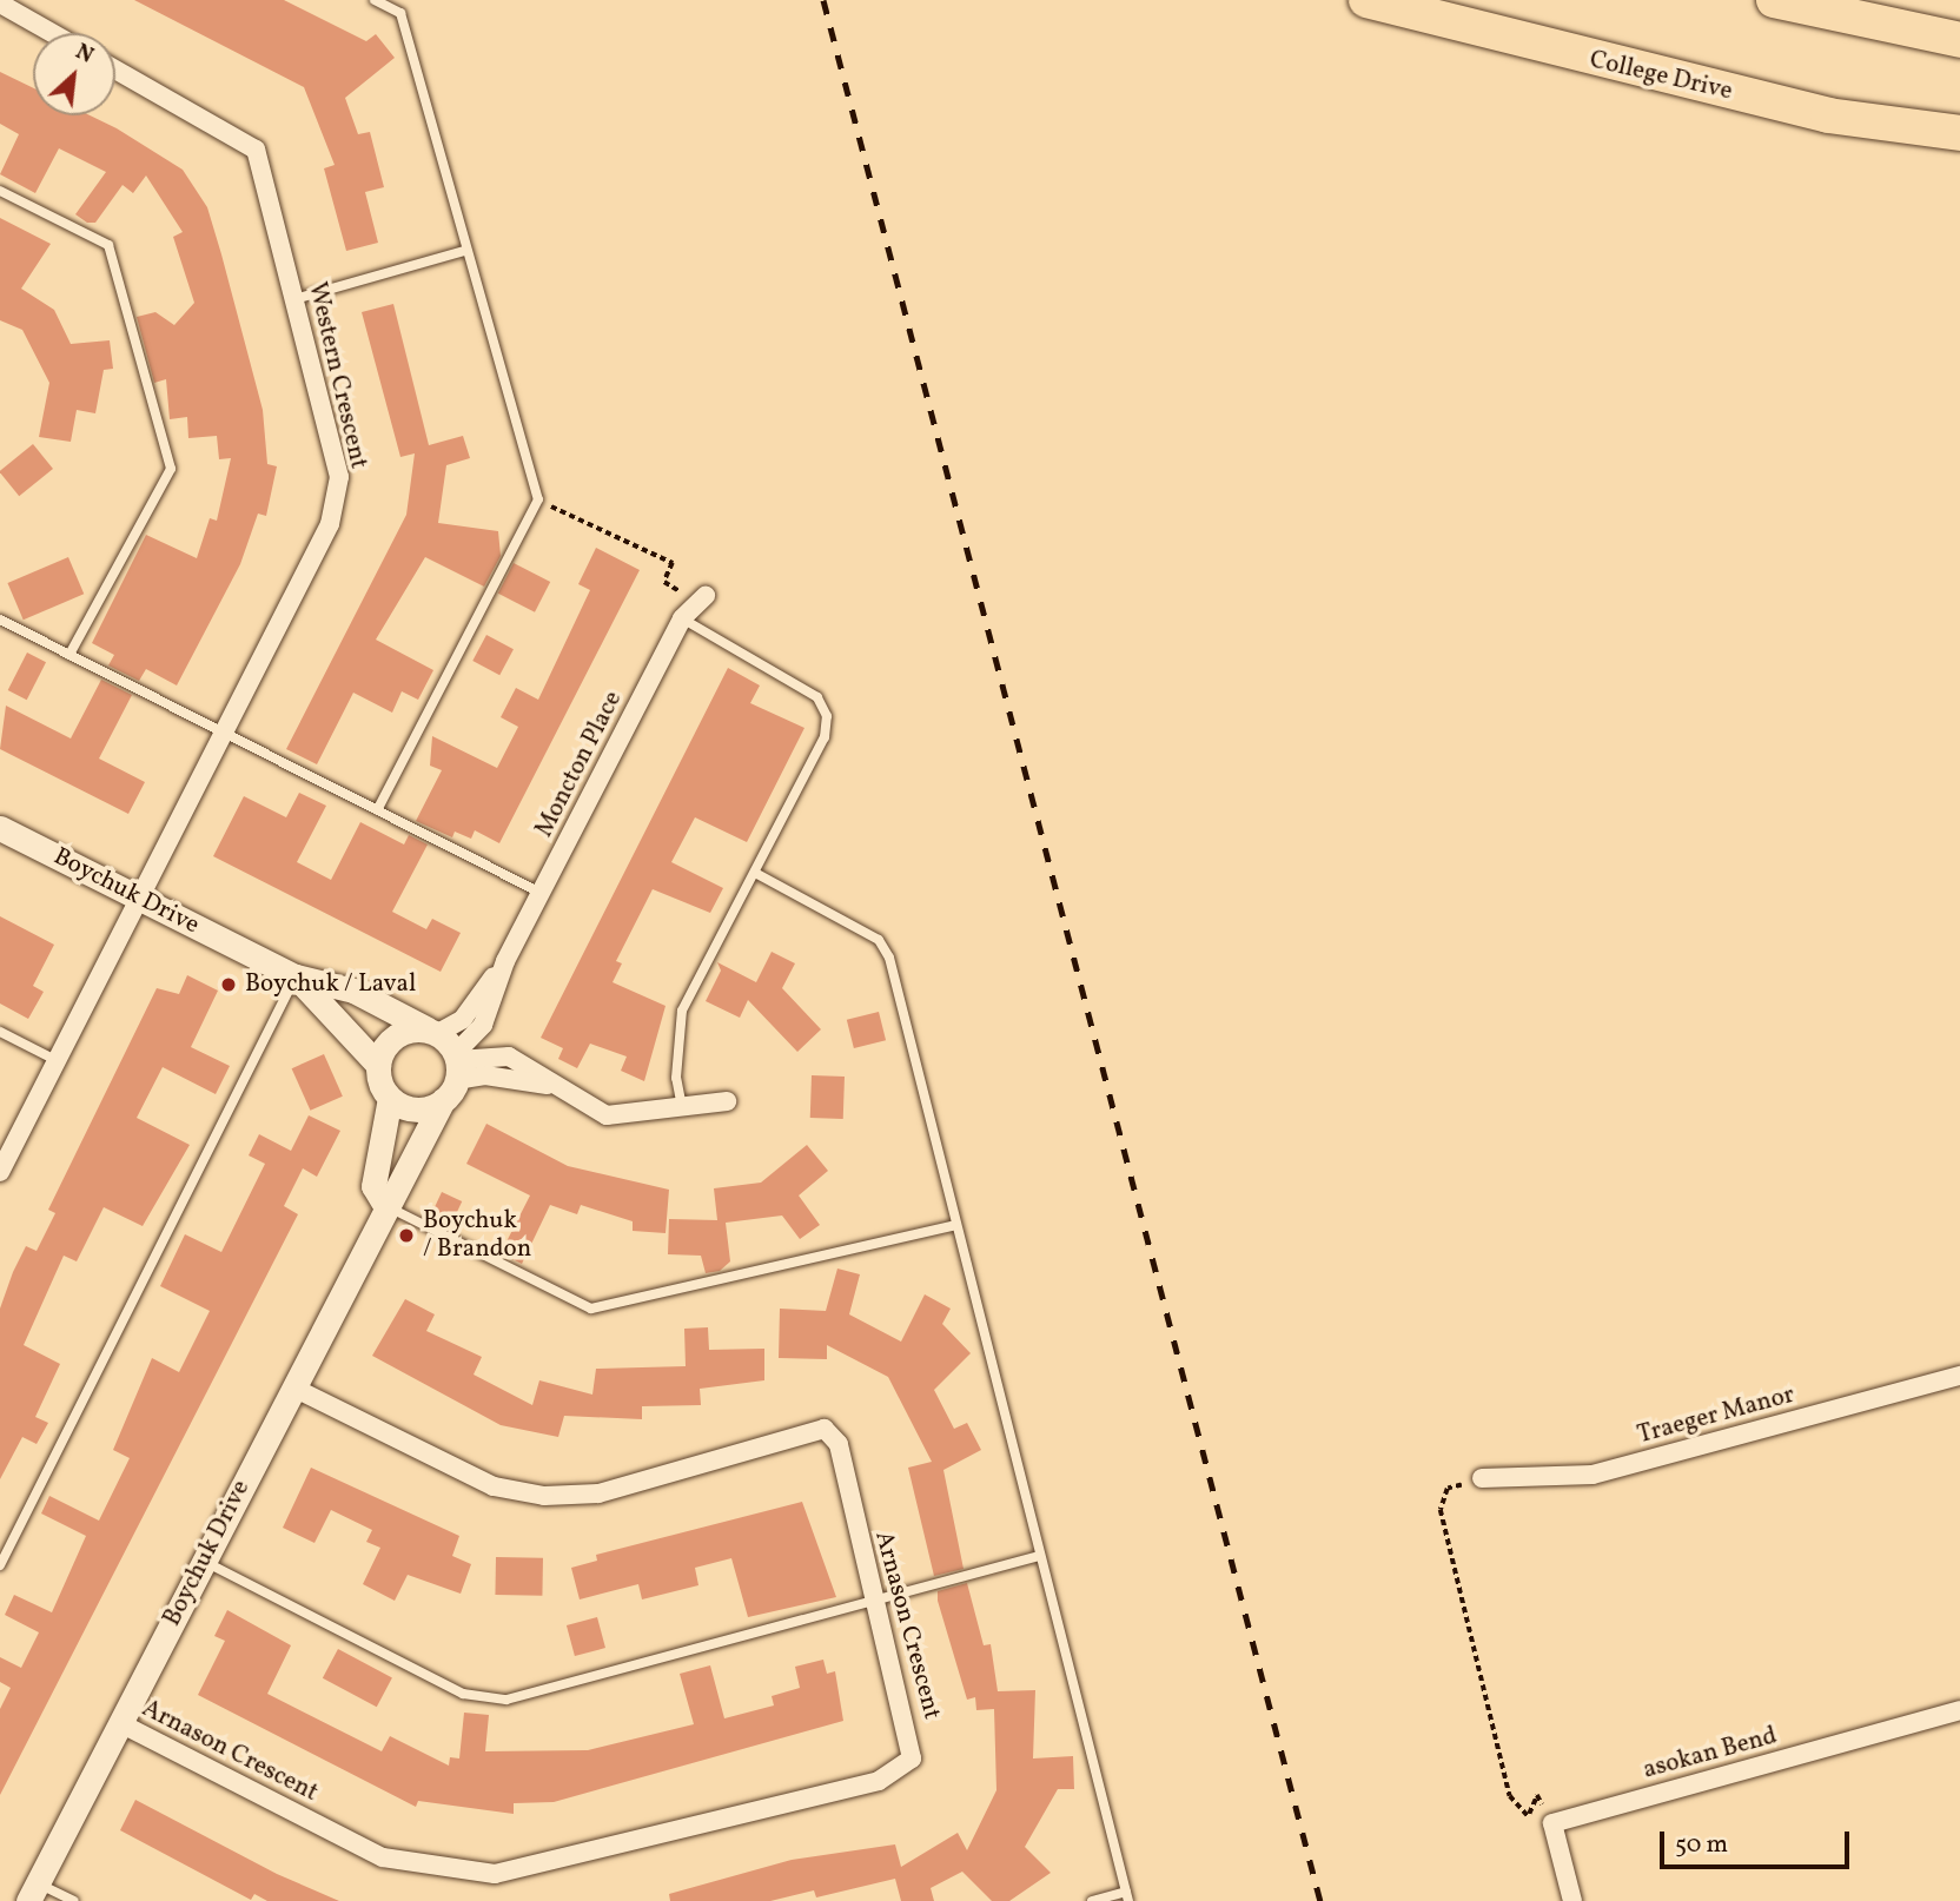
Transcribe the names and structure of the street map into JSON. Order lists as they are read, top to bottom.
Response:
{
  "streets": {
    "highway": ["College Drive"],
    "street": [
      "Western Crescent",
      "Moncton Place",
      "Boychuk Drive",
      "Traeger Manor",
      "Arnason Crescent",
      "asokan Bend"
    ]
  },
  "crossings": [
    ["Western Crescent", "Boychuk Drive"],
    ["Moncton Place", "Boychuk Drive"],
    ["Boychuk Drive", "Arnason Crescent"]
  ],
  "places": ["Boychuk / Laval", "Boychuk / Brandon"],
  "scale_bar": "50 m",
  "north": "top right"
}
